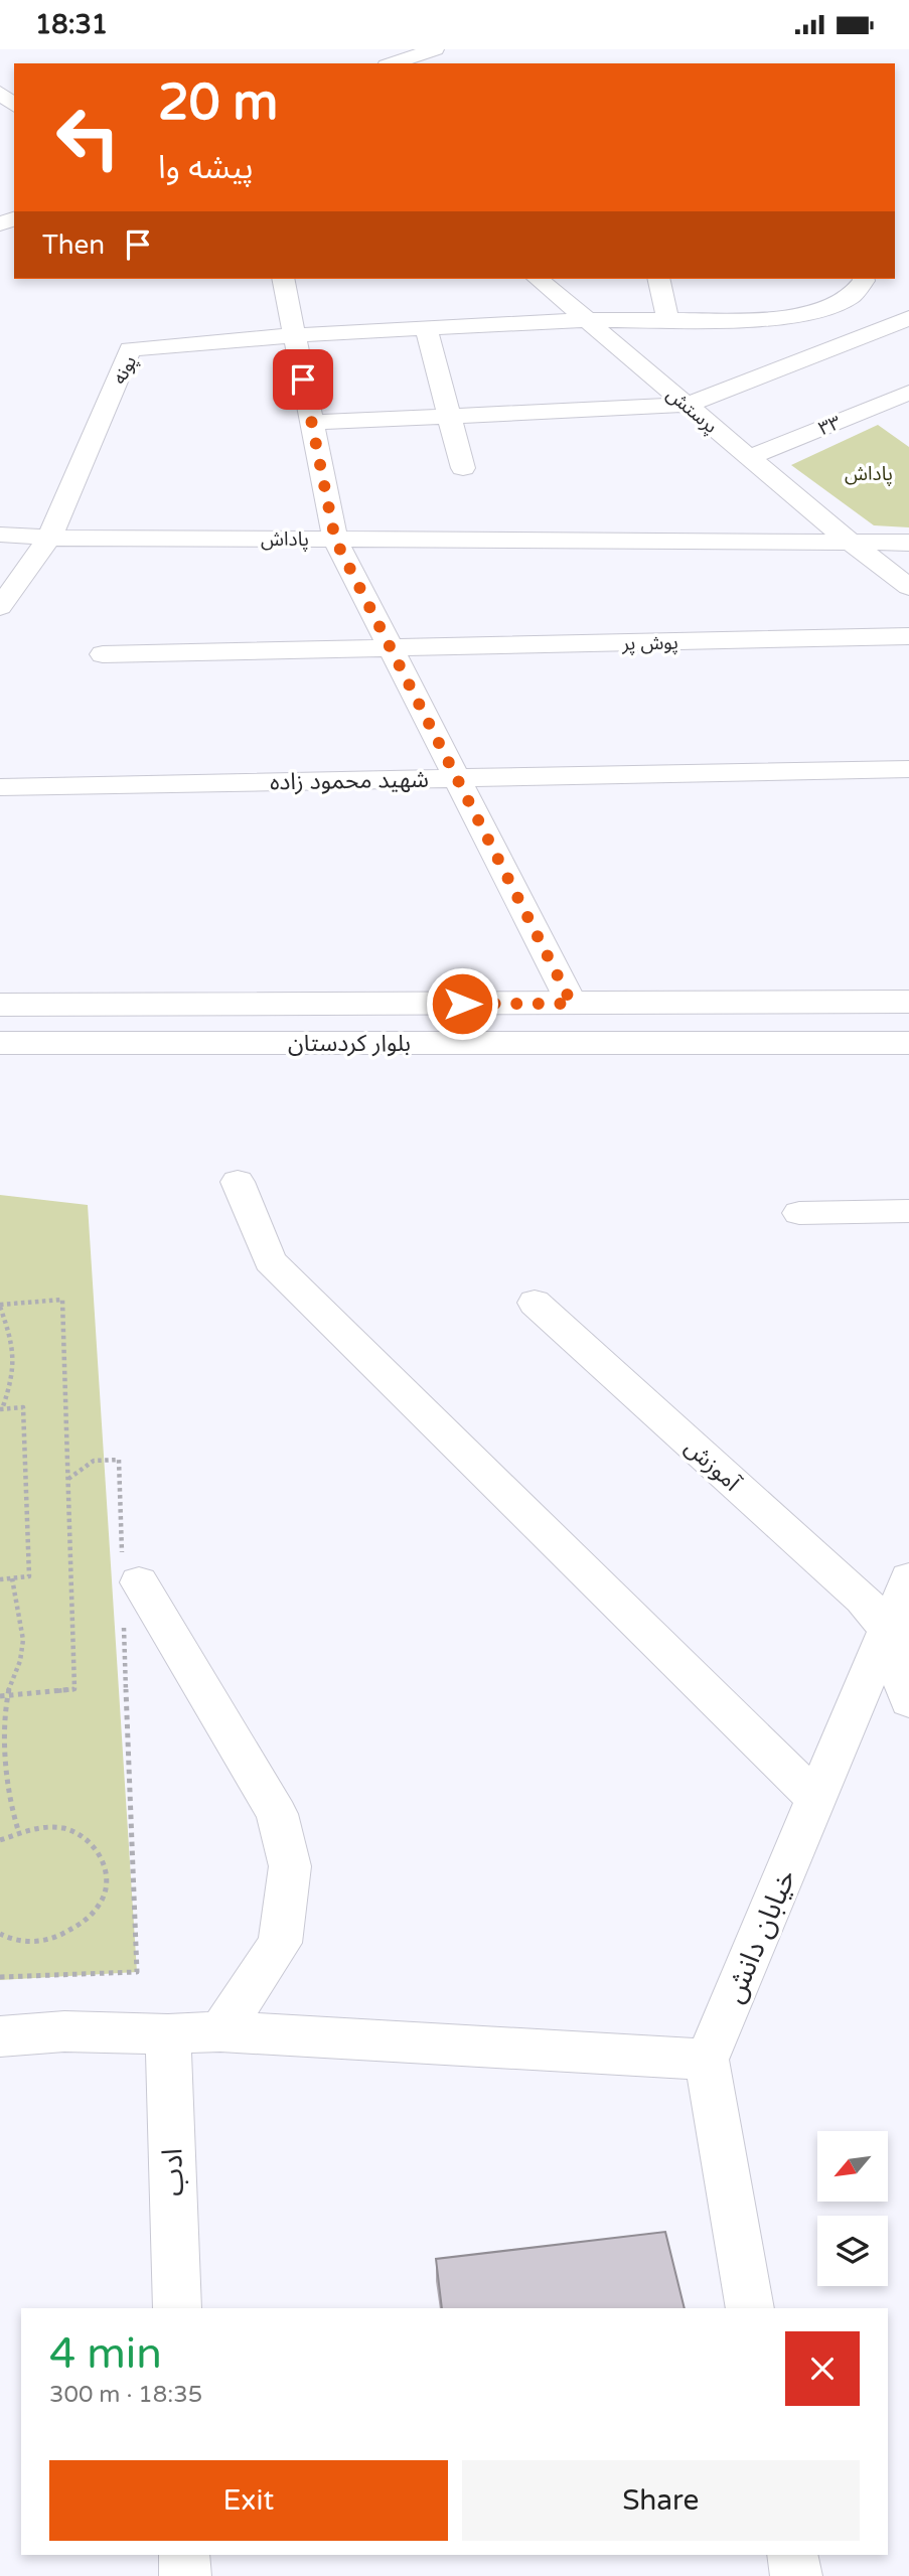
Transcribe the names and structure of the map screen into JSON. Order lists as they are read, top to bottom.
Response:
{
  "streets": {
    "main road": ["بلوار کردستان"],
    "street": [
      "پونه",
      "پرستش",
      "۳۳",
      "پاداش",
      "پوش پر",
      "شهید محمود زاده",
      "آموزش",
      "خیابان دانش",
      "ادب"
    ]
  },
  "crossings": [
    ["پونه", "پاداش"],
    ["پرستش", "۳۳"],
    ["پرستش", "پاداش"],
    ["آموزش", "خیابان دانش"]
  ],
  "parks": ["پاداش"],
  "north": "bottom left",
  "page": {
    "status": "18:31",
    "turn": ["20 m", "پیشه وا"],
    "then": "Then",
    "heading": ["4 min", "300 m · 18:35"],
    "buttons": ["Exit", "Share"]
  }
}
